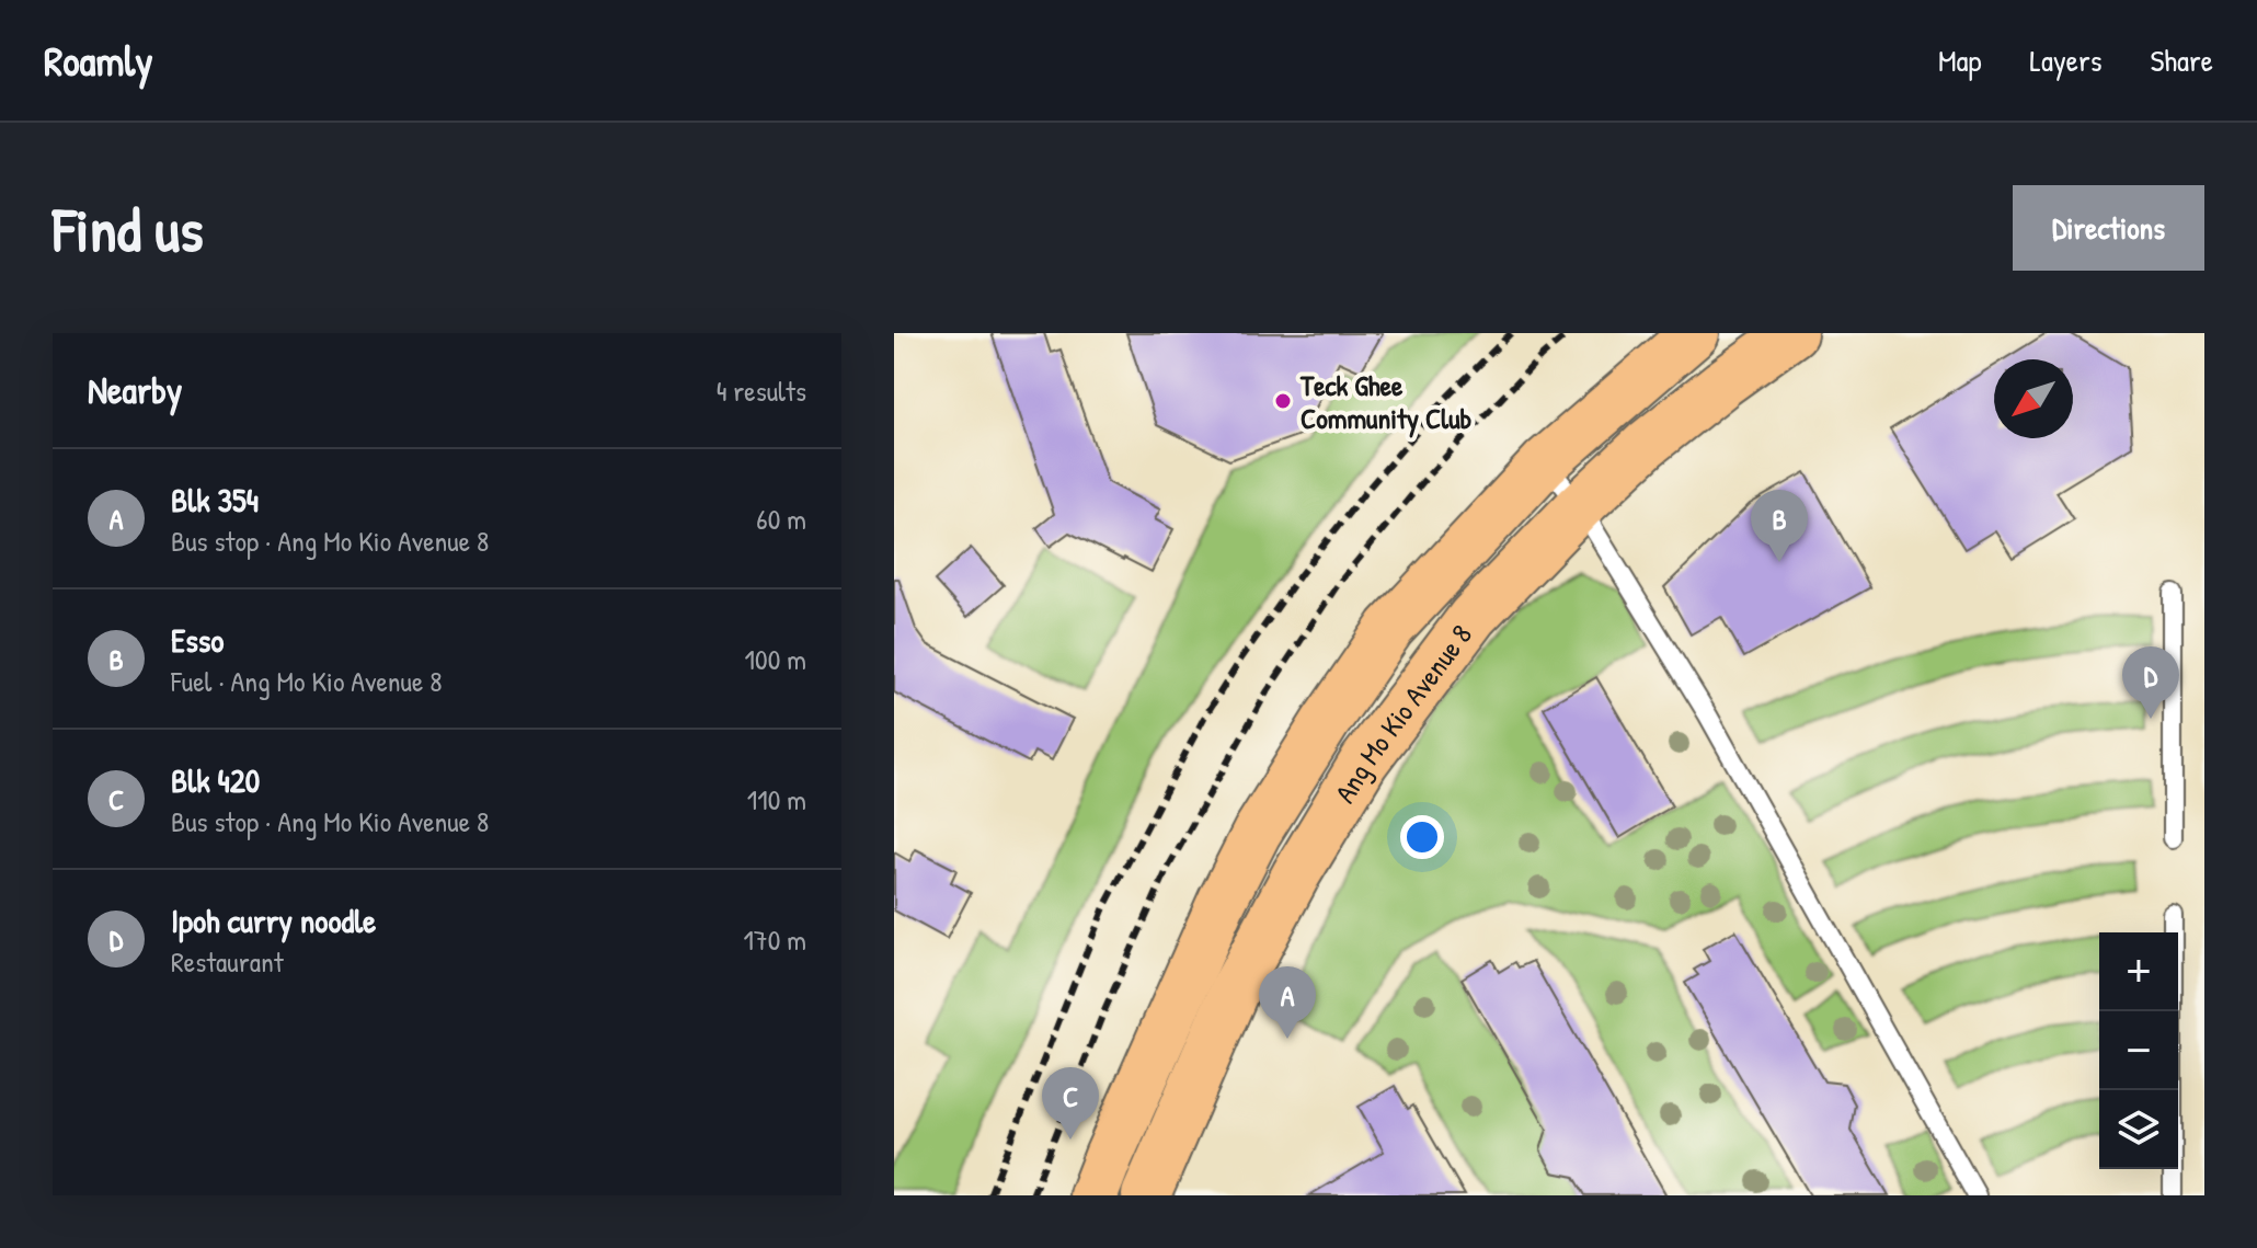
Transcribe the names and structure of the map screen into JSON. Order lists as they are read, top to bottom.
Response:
{
  "streets": {
    "main road": ["Ang Mo Kio Avenue 8"]
  },
  "places": ["Teck Ghee Community Club"],
  "north": "bottom left",
  "page": {
    "header": "Roamly",
    "nav": ["Map", "Layers", "Share"],
    "buttons": "Directions",
    "title": "Find us",
    "heading": ["Nearby", "4 results"],
    "list": [
      {
        "mark": "A",
        "name": "Blk 354",
        "note": "Bus stop · Ang Mo Kio Avenue 8",
        "value": "60 m"
      },
      {
        "mark": "B",
        "name": "Esso",
        "note": "Fuel · Ang Mo Kio Avenue 8",
        "value": "100 m"
      },
      {
        "mark": "C",
        "name": "Blk 420",
        "note": "Bus stop · Ang Mo Kio Avenue 8",
        "value": "110 m"
      },
      {
        "mark": "D",
        "name": "Ipoh curry noodle",
        "note": "Restaurant",
        "value": "170 m"
      }
    ],
    "pins": [
      "B",
      "D",
      "A",
      "C"
    ],
    "map_buttons": ["+", "−"]
  }
}
